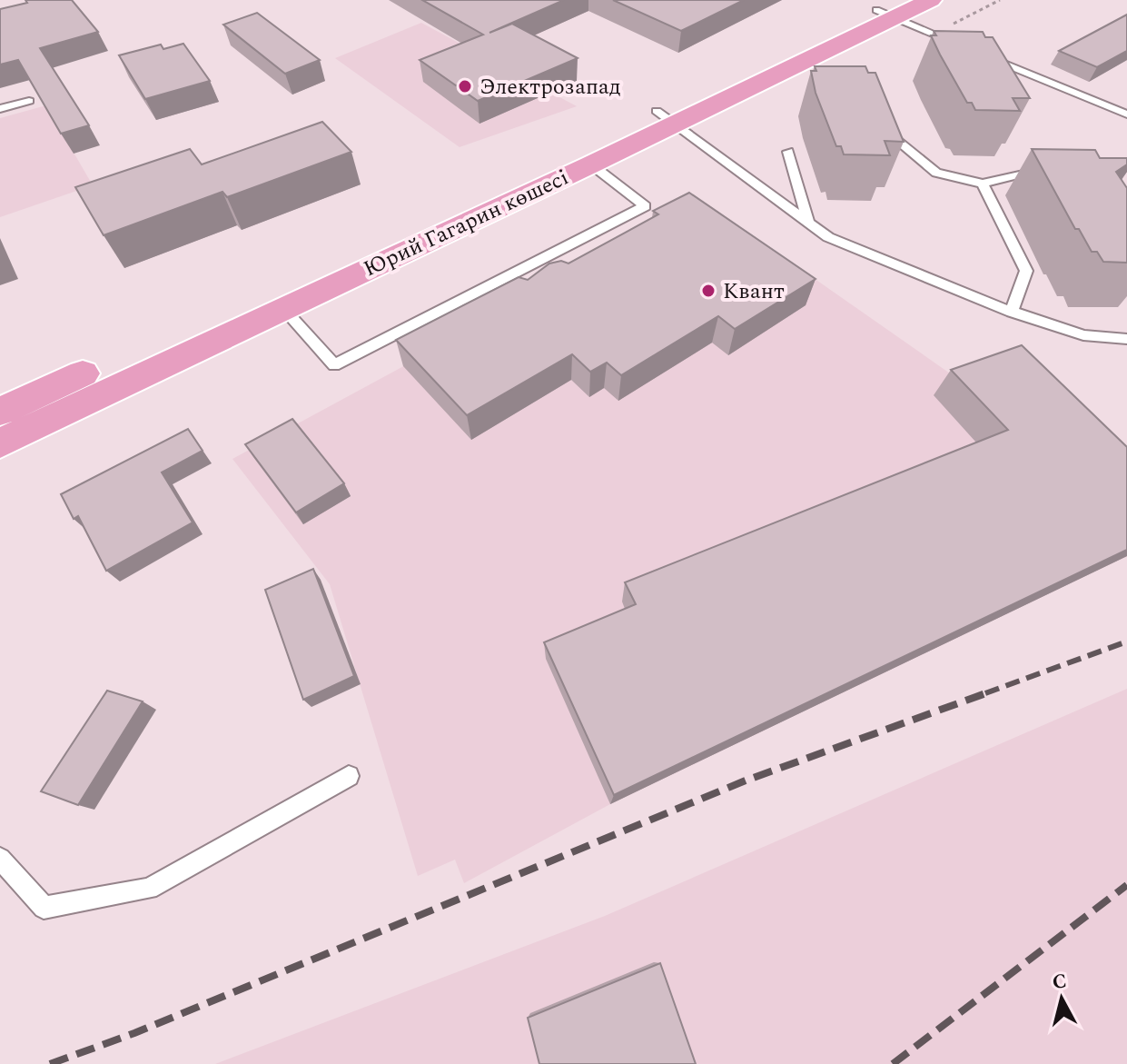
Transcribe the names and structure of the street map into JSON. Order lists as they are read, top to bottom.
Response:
{
  "streets": {
    "main road": ["Юрий Гагарин көшесі"]
  },
  "places": ["Электрозапад", "Квант"],
  "north": "top"
}
